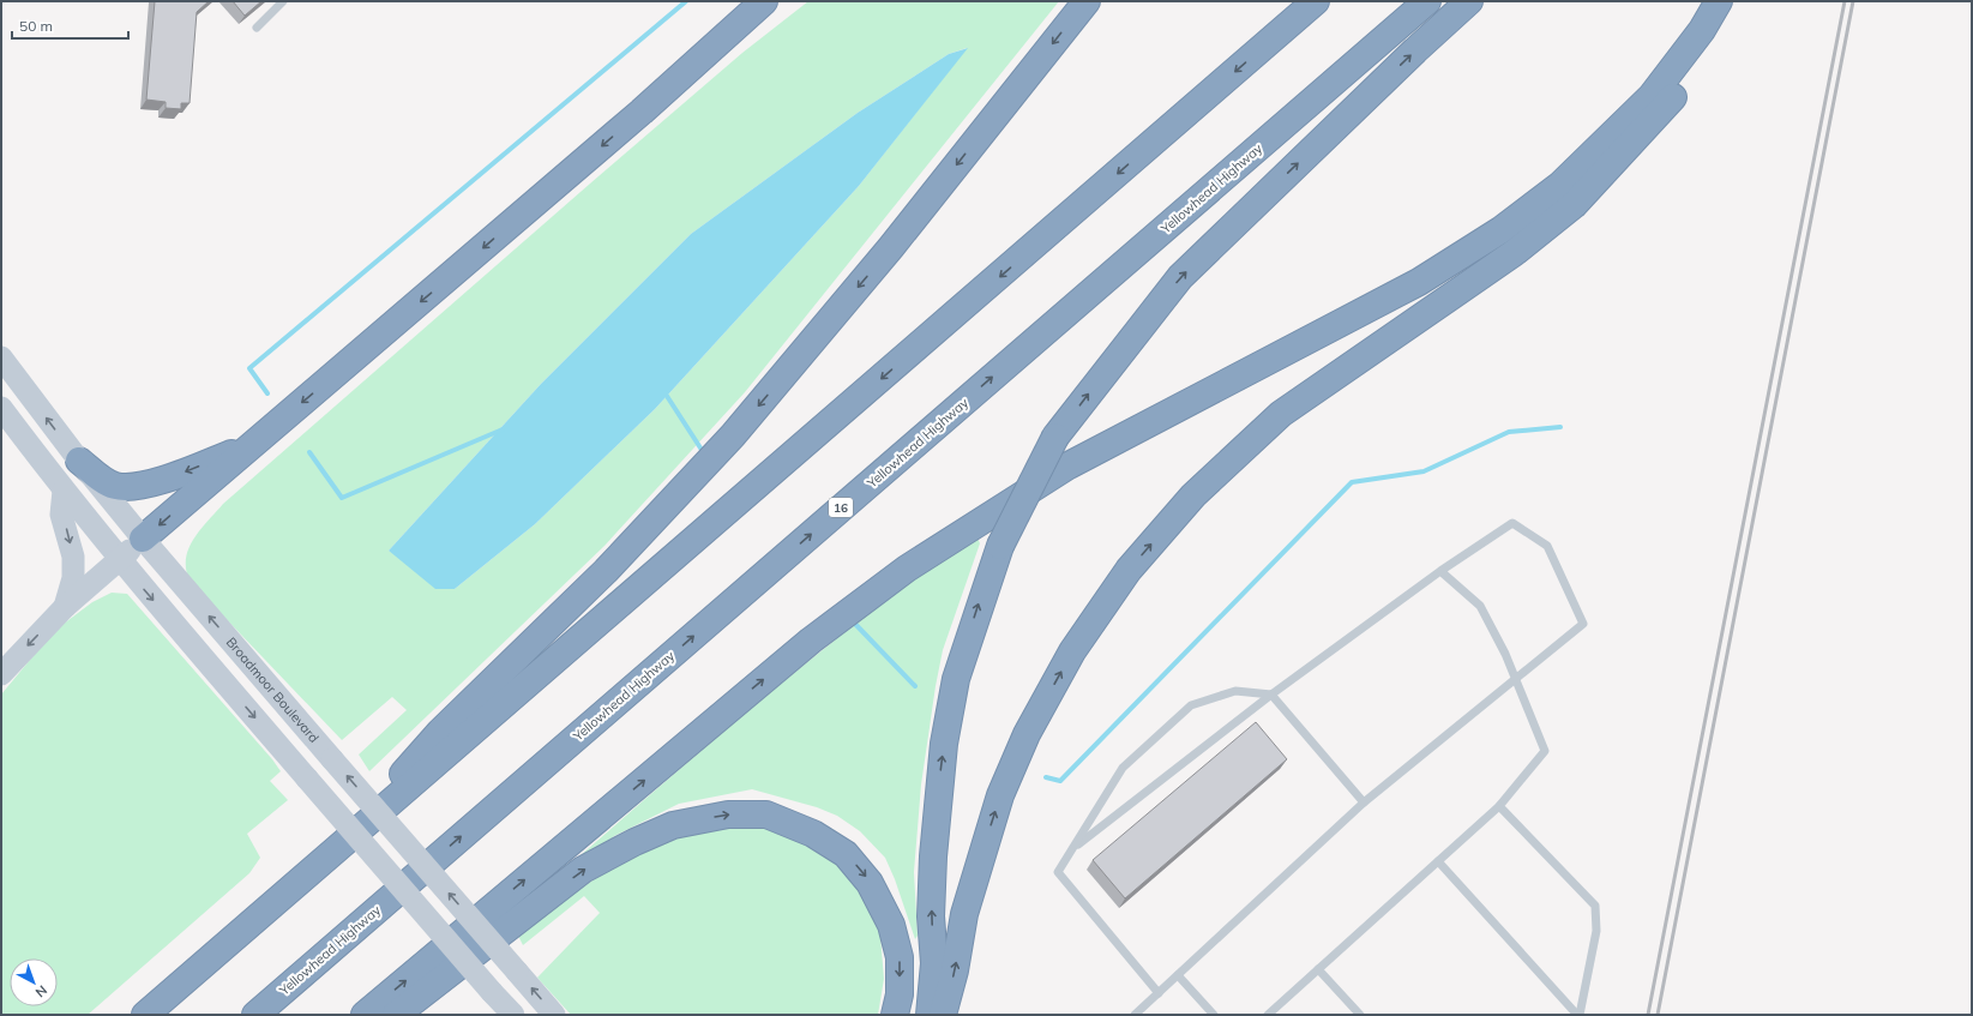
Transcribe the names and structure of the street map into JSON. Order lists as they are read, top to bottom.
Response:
{
  "streets": {
    "highway": ["Yellowhead Highway", "16"],
    "main road": ["Broadmoor Boulevard"]
  },
  "scale_bar": "50 m",
  "north": "bottom right"
}
